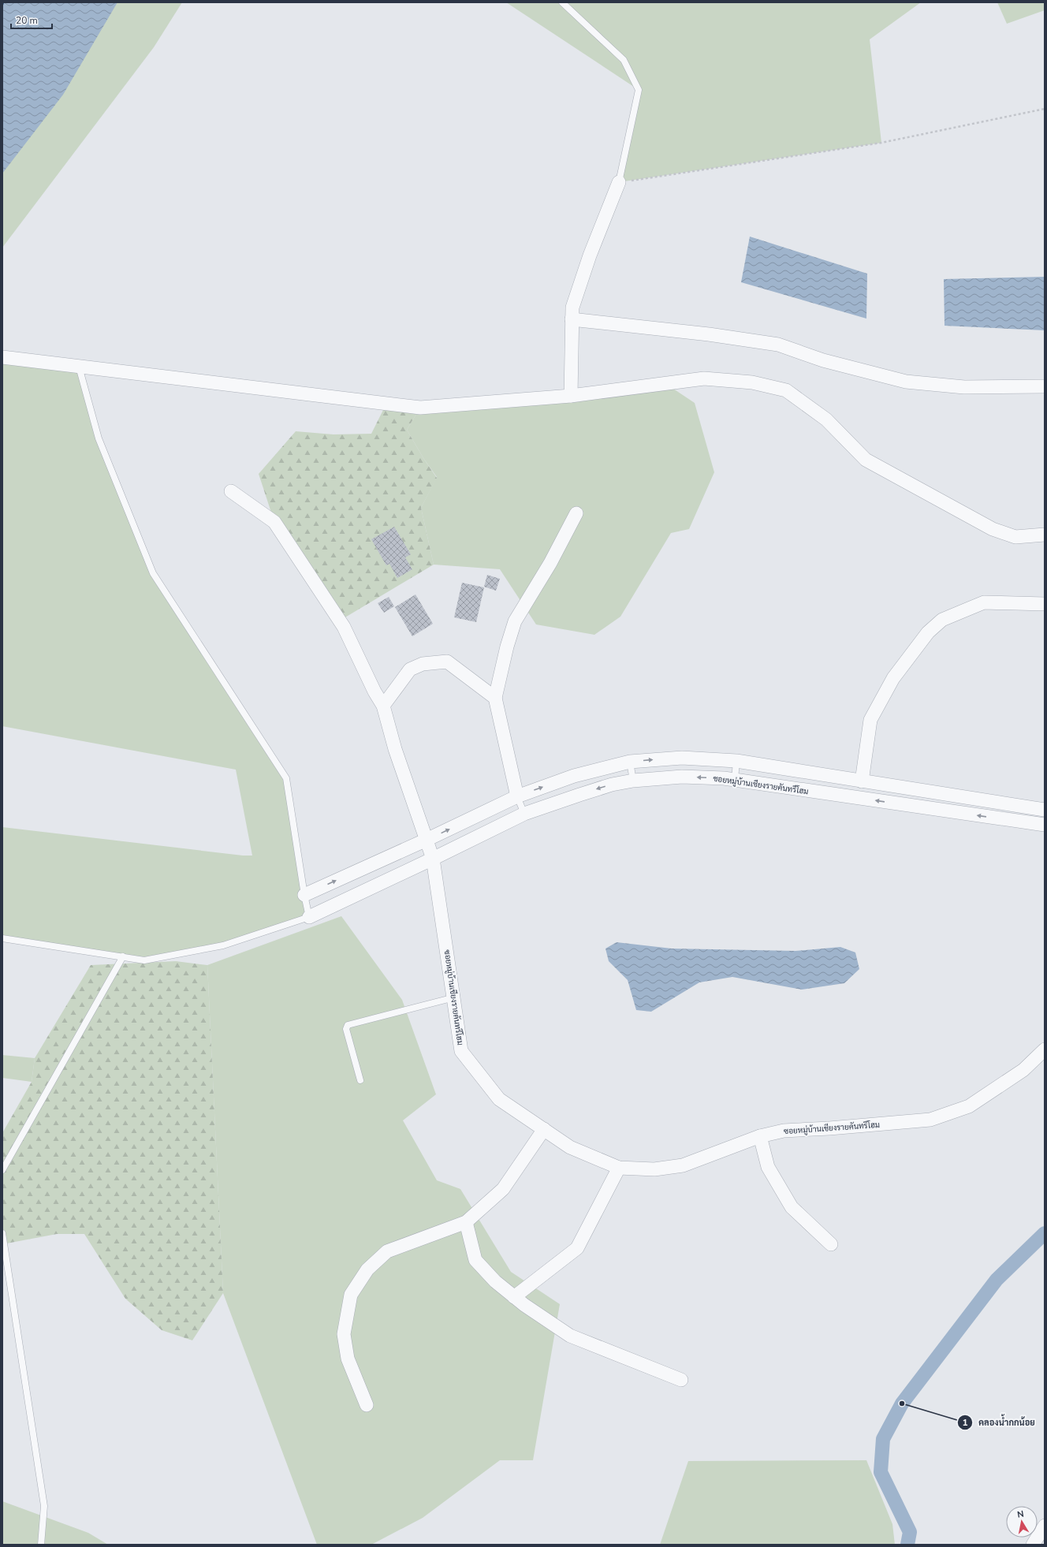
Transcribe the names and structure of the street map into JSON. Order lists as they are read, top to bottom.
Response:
{
  "streets": {
    "street": ["ซอยหมู่บ้านเชียงรายคันทรีโฮม"]
  },
  "places": ["คลองน้ำกกน้อย"],
  "scale_bar": "20 m",
  "north": "top"
}
